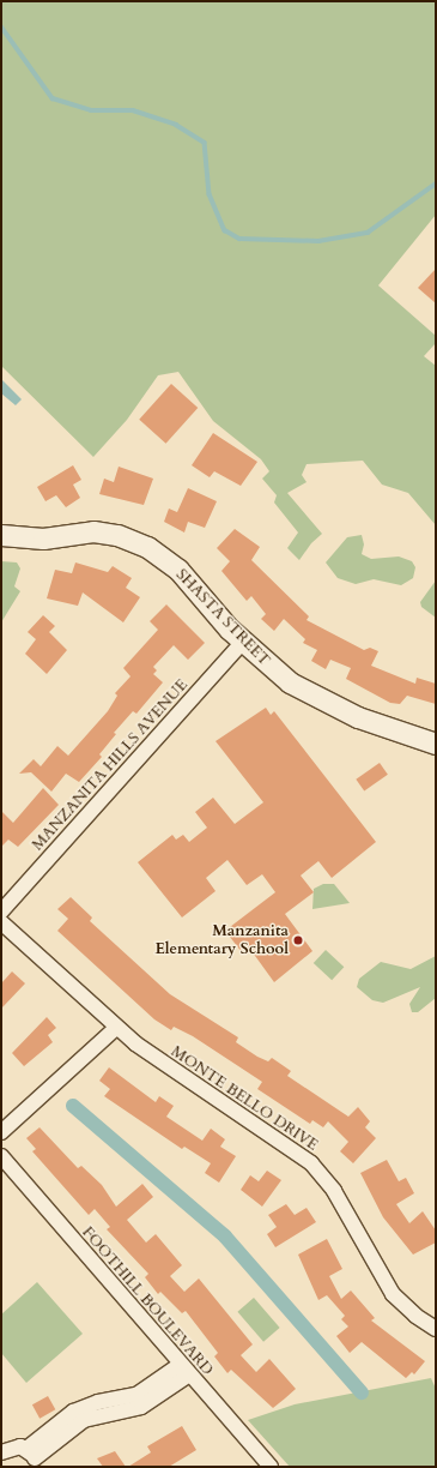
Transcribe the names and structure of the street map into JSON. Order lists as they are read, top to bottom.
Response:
{
  "streets": {
    "street": [
      "SHASTA STREET",
      "MANZANITA HILLS AVENUE",
      "MONTE BELLO DRIVE",
      "FOOTHILL BOULEVARD"
    ]
  },
  "crossings": [
    ["SHASTA STREET", "MANZANITA HILLS AVENUE"]
  ],
  "places": ["Manzanita Elementary School"]
}
